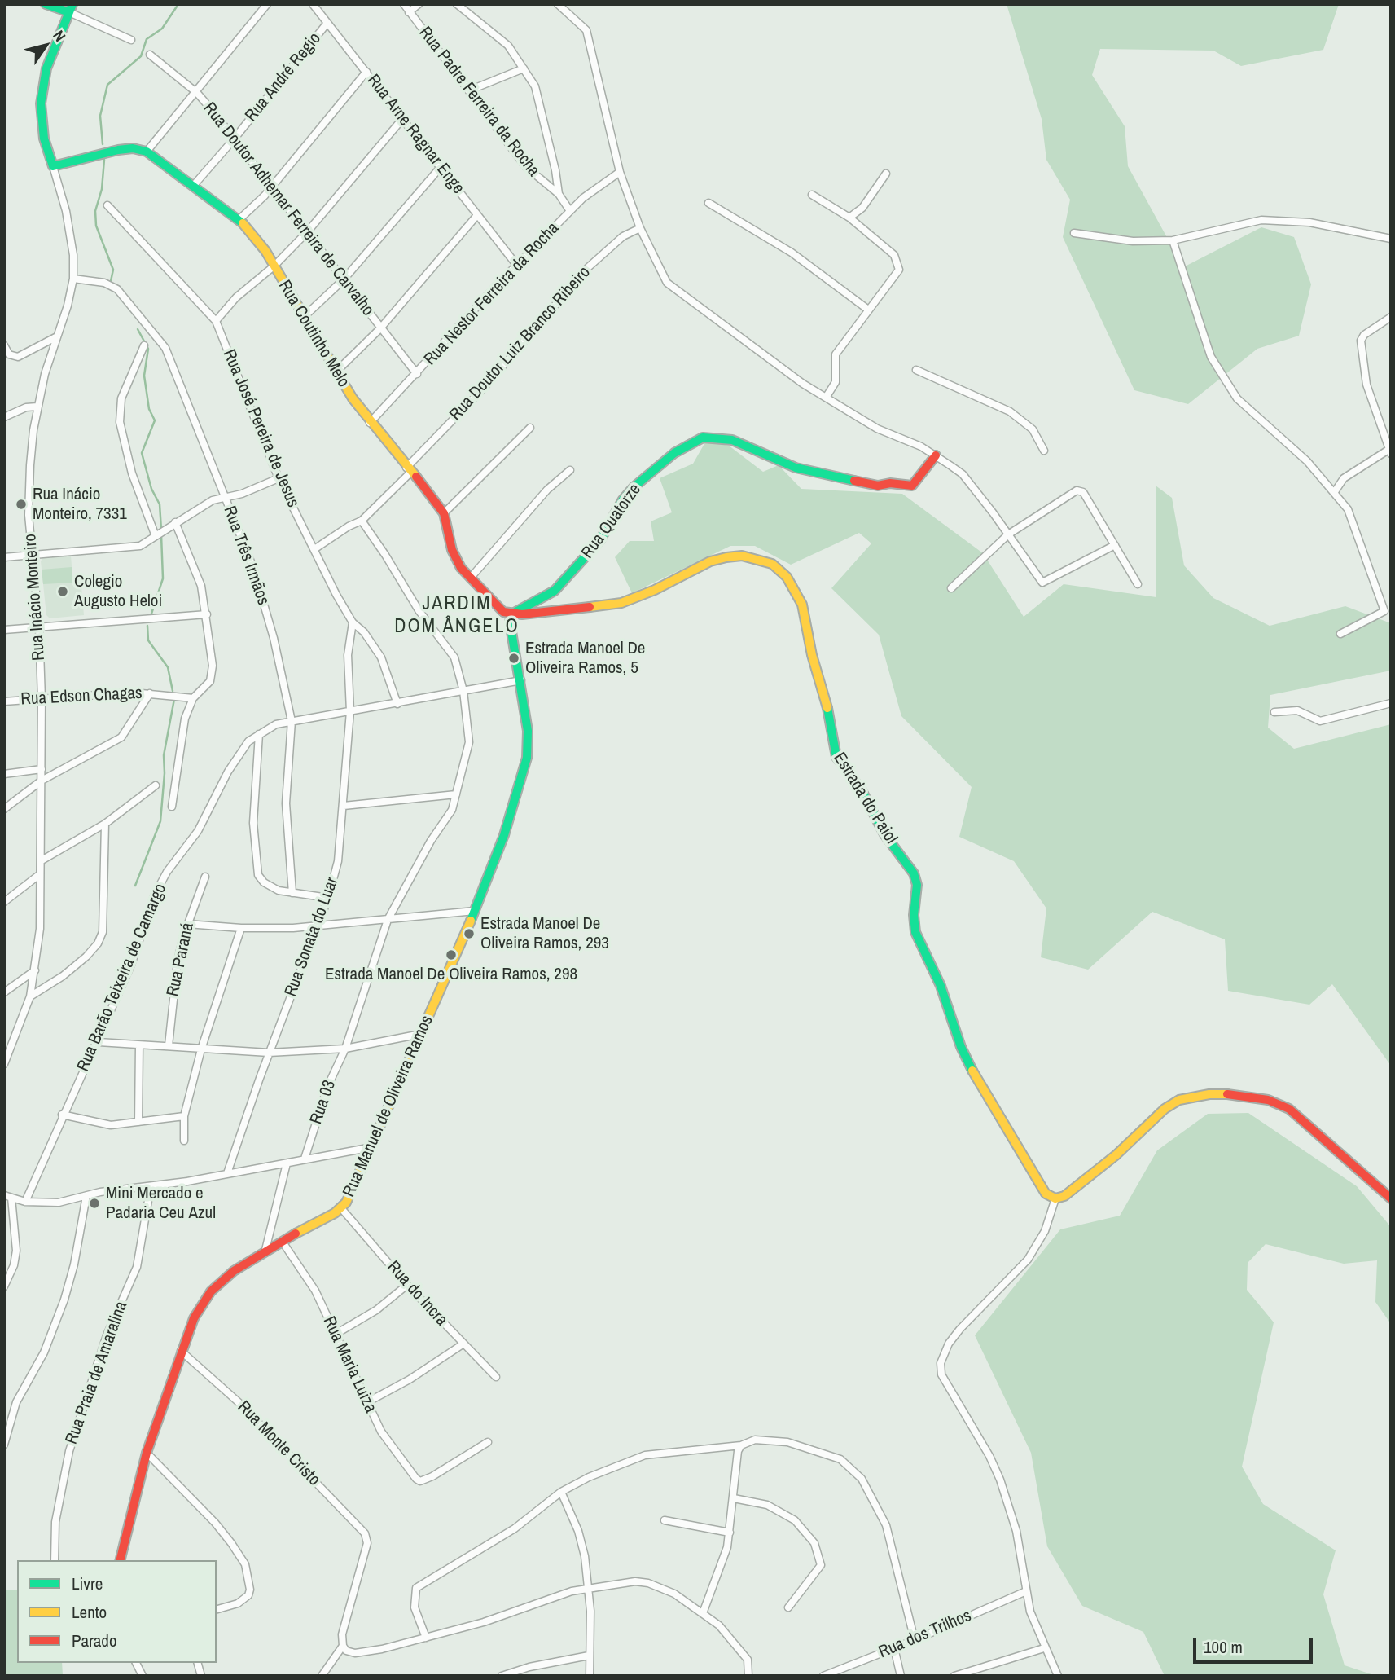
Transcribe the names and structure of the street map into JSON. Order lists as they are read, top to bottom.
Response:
{
  "streets": {
    "street": [
      "Rua André Regio",
      "Rua Padre Ferreira da Rocha",
      "Rua Arne Ragnar Enge",
      "Rua Doutor Adhemar Ferreira de Carvalho",
      "Rua Nestor Ferreira da Rocha",
      "Rua Coutinho Melo",
      "Rua Doutor Luiz Branco Ribeiro",
      "Rua José Pereira de Jesus",
      "Rua Quatorze",
      "Rua Três Irmãos",
      "Rua Inácio Monteiro",
      "Rua Edson Chagas",
      "Estrada do Paiol",
      "Rua Sonata do Luar",
      "Rua Paraná",
      "Rua Barão Teixeira de Camargo",
      "Rua 03",
      "Rua Manuel de Oliveira Ramos",
      "Rua do Incra",
      "Rua Maria Luiza",
      "Rua Praia de Amaralina",
      "Rua Monte Cristo",
      "Rua dos Trilhos"
    ]
  },
  "crossings": [
    ["Rua André Regio", "Rua Arne Ragnar Enge"],
    ["Rua André Regio", "Rua Doutor Adhemar Ferreira de Carvalho"],
    ["Rua André Regio", "Rua Coutinho Melo"],
    ["Rua Padre Ferreira da Rocha", "Rua Nestor Ferreira da Rocha"],
    ["Rua Arne Ragnar Enge", "Rua Nestor Ferreira da Rocha"],
    ["Rua Doutor Adhemar Ferreira de Carvalho", "Rua Nestor Ferreira da Rocha"],
    ["Rua Nestor Ferreira da Rocha", "Rua Coutinho Melo"],
    ["Rua Coutinho Melo", "Rua Doutor Luiz Branco Ribeiro"],
    ["Rua Coutinho Melo", "Rua Quatorze"],
    ["Rua Coutinho Melo", "Estrada do Paiol"],
    ["Rua Coutinho Melo", "Rua Manuel de Oliveira Ramos"],
    ["Rua Doutor Luiz Branco Ribeiro", "Rua José Pereira de Jesus"],
    ["Rua Doutor Luiz Branco Ribeiro", "Rua 03"],
    ["Rua José Pereira de Jesus", "Rua Sonata do Luar"],
    ["Rua José Pereira de Jesus", "Rua Barão Teixeira de Camargo"],
    ["Rua Quatorze", "Estrada do Paiol"],
    ["Rua Quatorze", "Rua Manuel de Oliveira Ramos"],
    ["Rua Três Irmãos", "Rua Inácio Monteiro"],
    ["Rua Três Irmãos", "Rua Barão Teixeira de Camargo"],
    ["Rua Inácio Monteiro", "Rua Edson Chagas"],
    ["Estrada do Paiol", "Rua Manuel de Oliveira Ramos"],
    ["Rua Sonata do Luar", "Rua Barão Teixeira de Camargo"],
    ["Rua Barão Teixeira de Camargo", "Rua 03"],
    ["Rua Barão Teixeira de Camargo", "Rua Manuel de Oliveira Ramos"],
    ["Rua Manuel de Oliveira Ramos", "Rua do Incra"],
    ["Rua Manuel de Oliveira Ramos", "Rua Maria Luiza"],
    ["Rua Manuel de Oliveira Ramos", "Rua Monte Cristo"]
  ],
  "districts": ["JARDIM DOM ÂNGELO"],
  "places": [
    "Rua Inácio Monteiro, 7331",
    "Colegio Augusto Heloi",
    "Estrada Manoel De Oliveira Ramos, 5",
    "Estrada Manoel De Oliveira Ramos, 293",
    "Estrada Manoel De Oliveira Ramos, 298",
    "Mini Mercado e Padaria Ceu Azul"
  ],
  "legend": ["Livre", "Lento", "Parado"],
  "scale_bar": "100 m",
  "north": "top right"
}
